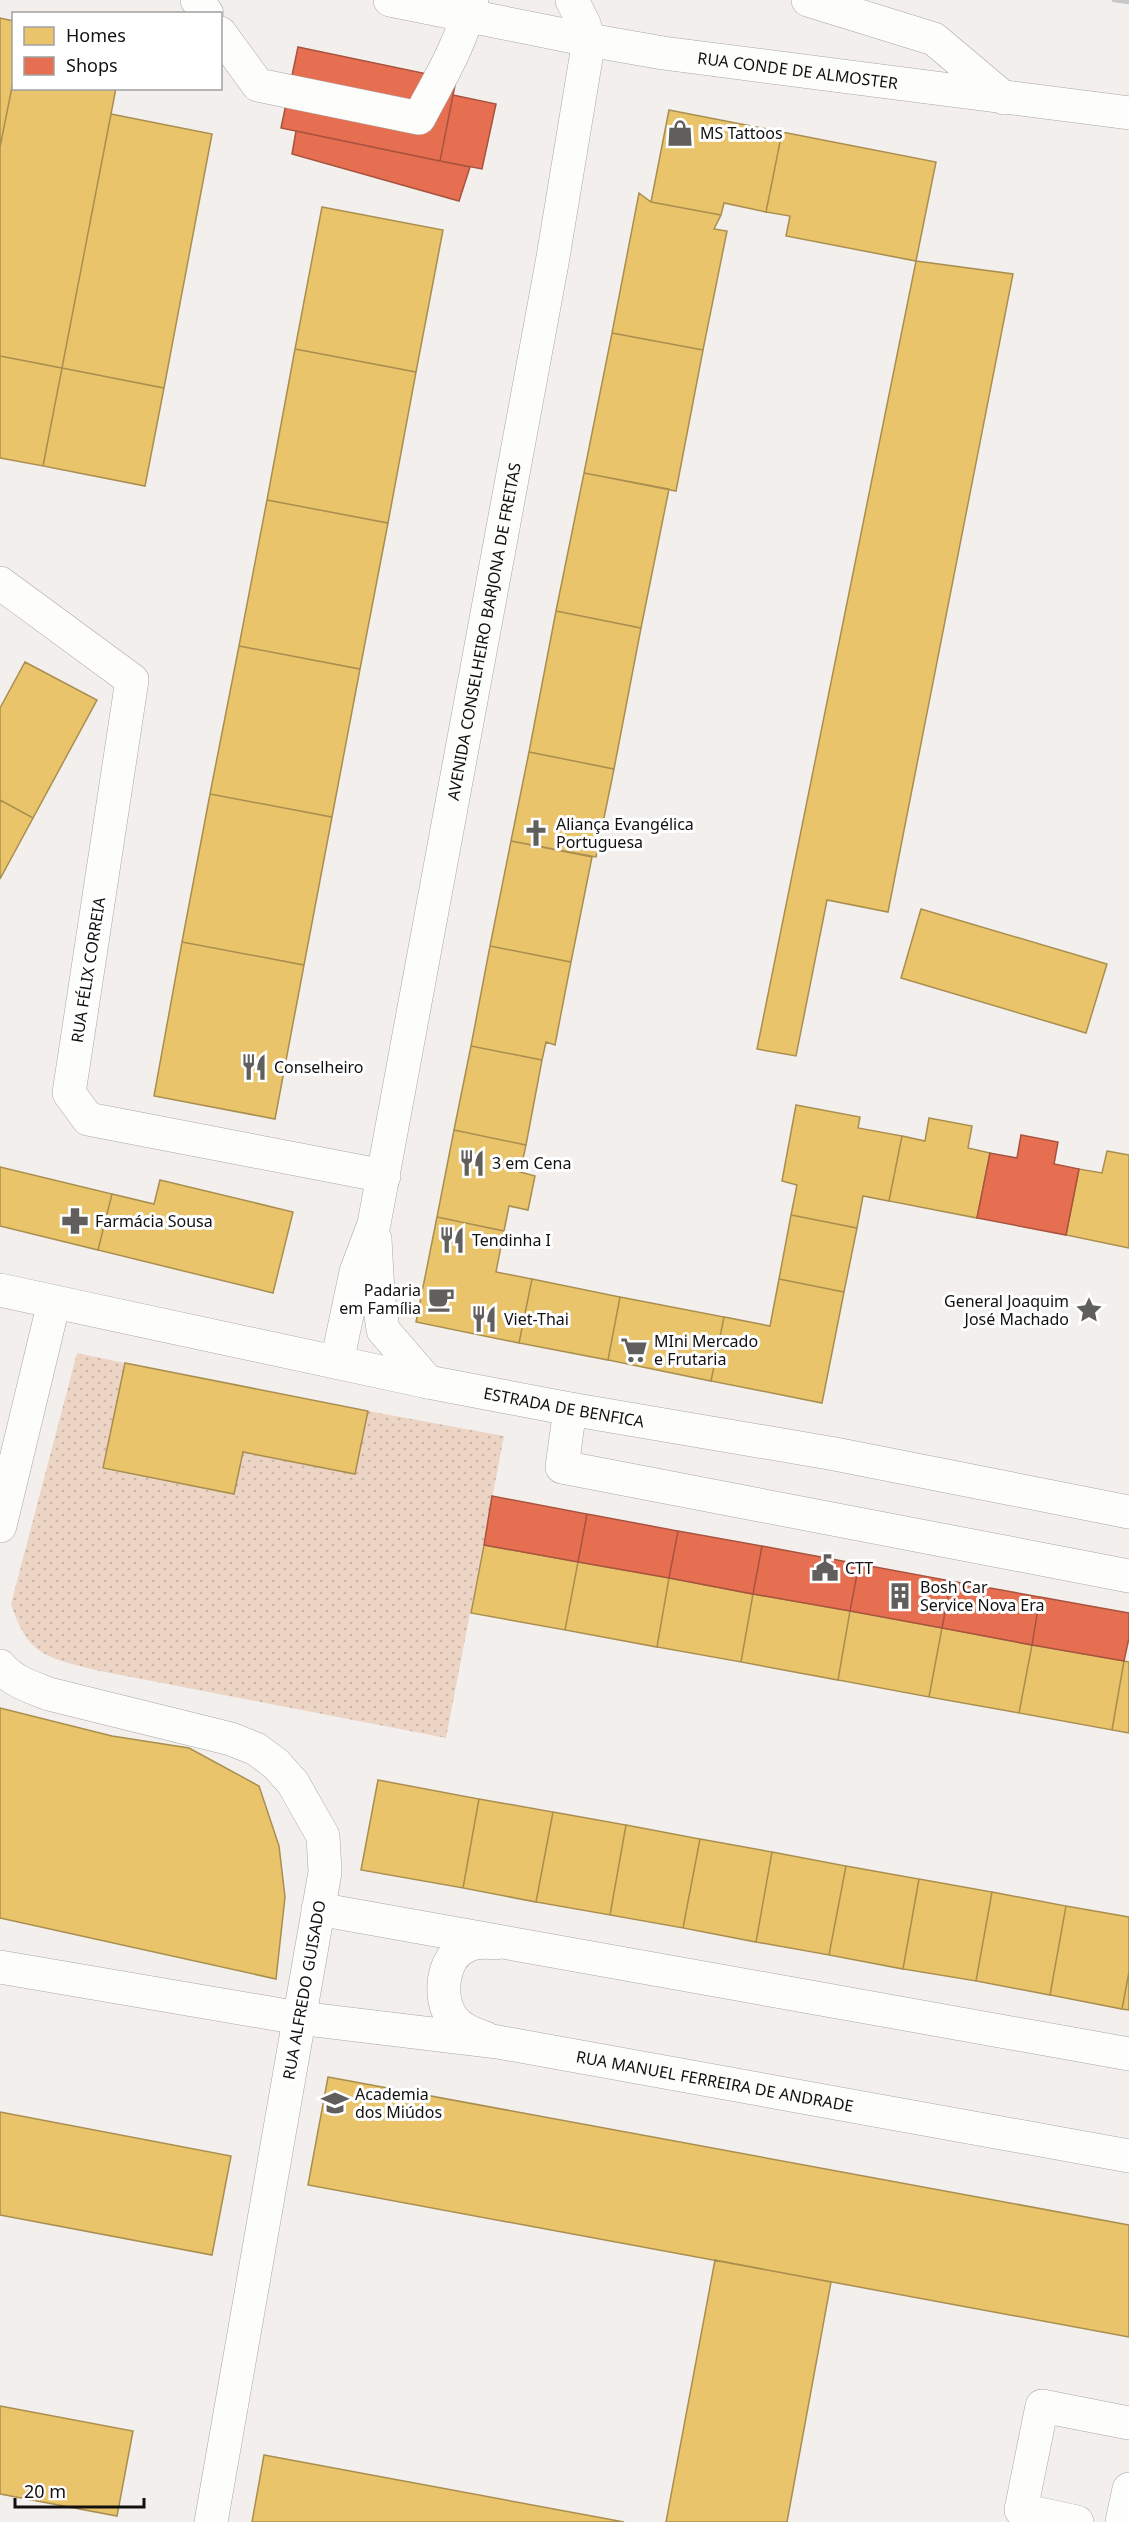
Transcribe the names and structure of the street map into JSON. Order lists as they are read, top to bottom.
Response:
{
  "streets": {
    "street": [
      "RUA CONDE DE ALMOSTER",
      "AVENIDA CONSELHEIRO BARJONA DE FREITAS",
      "RUA FÉLIX CORREIA",
      "ESTRADA DE BENFICA",
      "RUA ALFREDO GUISADO",
      "RUA MANUEL FERREIRA DE ANDRADE"
    ]
  },
  "crossings": [
    ["RUA CONDE DE ALMOSTER", "AVENIDA CONSELHEIRO BARJONA DE FREITAS"],
    ["AVENIDA CONSELHEIRO BARJONA DE FREITAS", "RUA FÉLIX CORREIA"],
    ["AVENIDA CONSELHEIRO BARJONA DE FREITAS", "ESTRADA DE BENFICA"],
    ["RUA ALFREDO GUISADO", "RUA MANUEL FERREIRA DE ANDRADE"]
  ],
  "places": {
    "shop": ["MS Tattoos"],
    "church": ["Aliança Evangélica Portuguesa"],
    "restaurant": [
      "Conselheiro",
      "3 em Cena",
      "Tendinha I",
      "Viet-Thai"
    ],
    "pharmacy": ["Farmácia Sousa"],
    "cafe": ["Padaria em Família"],
    "place": ["General Joaquim José Machado"],
    "supermarket": ["MIni Mercado e Frutaria"],
    "public building": ["CTT"],
    "building": ["Bosh Car Service Nova Era"],
    "school or university": ["Academia dos Miúdos"]
  },
  "legend": ["Homes", "Shops"],
  "scale_bar": "20 m"
}
